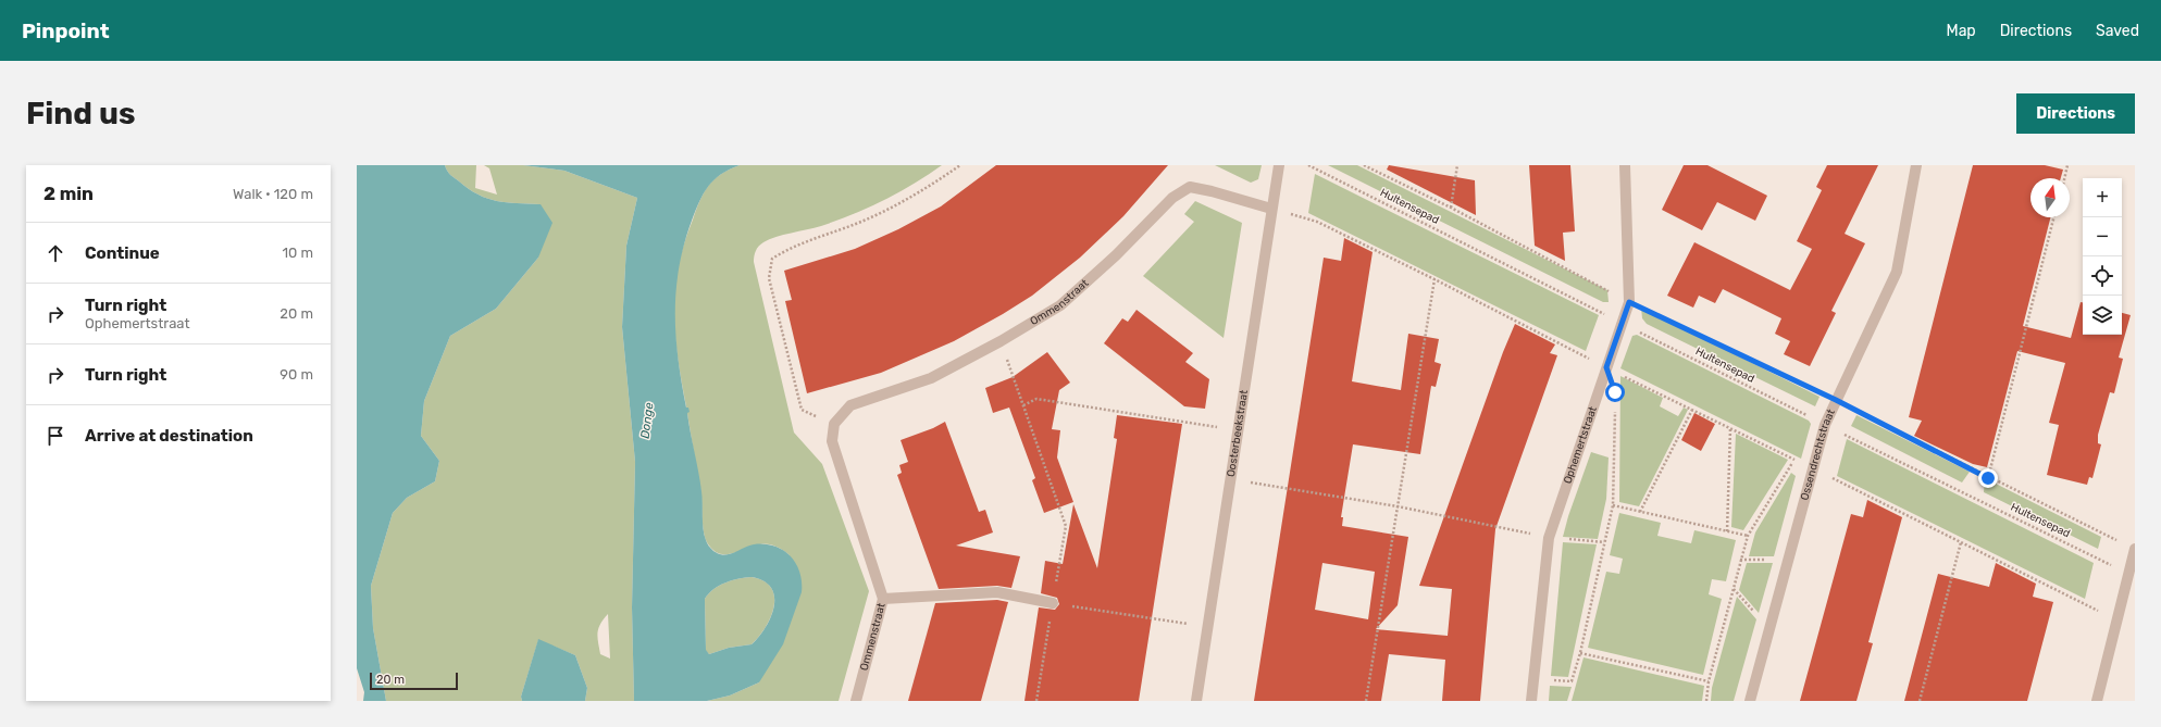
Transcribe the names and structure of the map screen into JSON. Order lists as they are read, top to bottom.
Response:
{
  "streets": {
    "street": [
      "Ommenstraat",
      "Oosterbeekstraat",
      "Ophemertstraat",
      "Ossendrechtstraat"
    ],
    "path": ["Hultensepad"]
  },
  "crossings": [
    ["Hultensepad", "Ophemertstraat"],
    ["Hultensepad", "Ossendrechtstraat"],
    ["Ommenstraat", "Oosterbeekstraat"]
  ],
  "water": ["Donge"],
  "scale_bar": "20 m",
  "north": "top",
  "page": {
    "header": "Pinpoint",
    "nav": ["Map", "Directions", "Saved"],
    "buttons": "Directions",
    "title": "Find us",
    "heading": ["2 min", "Walk · 120 m"],
    "map_buttons": ["+", "−"],
    "list": [
      ["Continue", "10 m"],
      ["Turn right", "Ophemertstraat", "20 m"],
      ["Turn right", "90 m"],
      "Arrive at destination"
    ],
    "scale": "20 m"
  }
}
